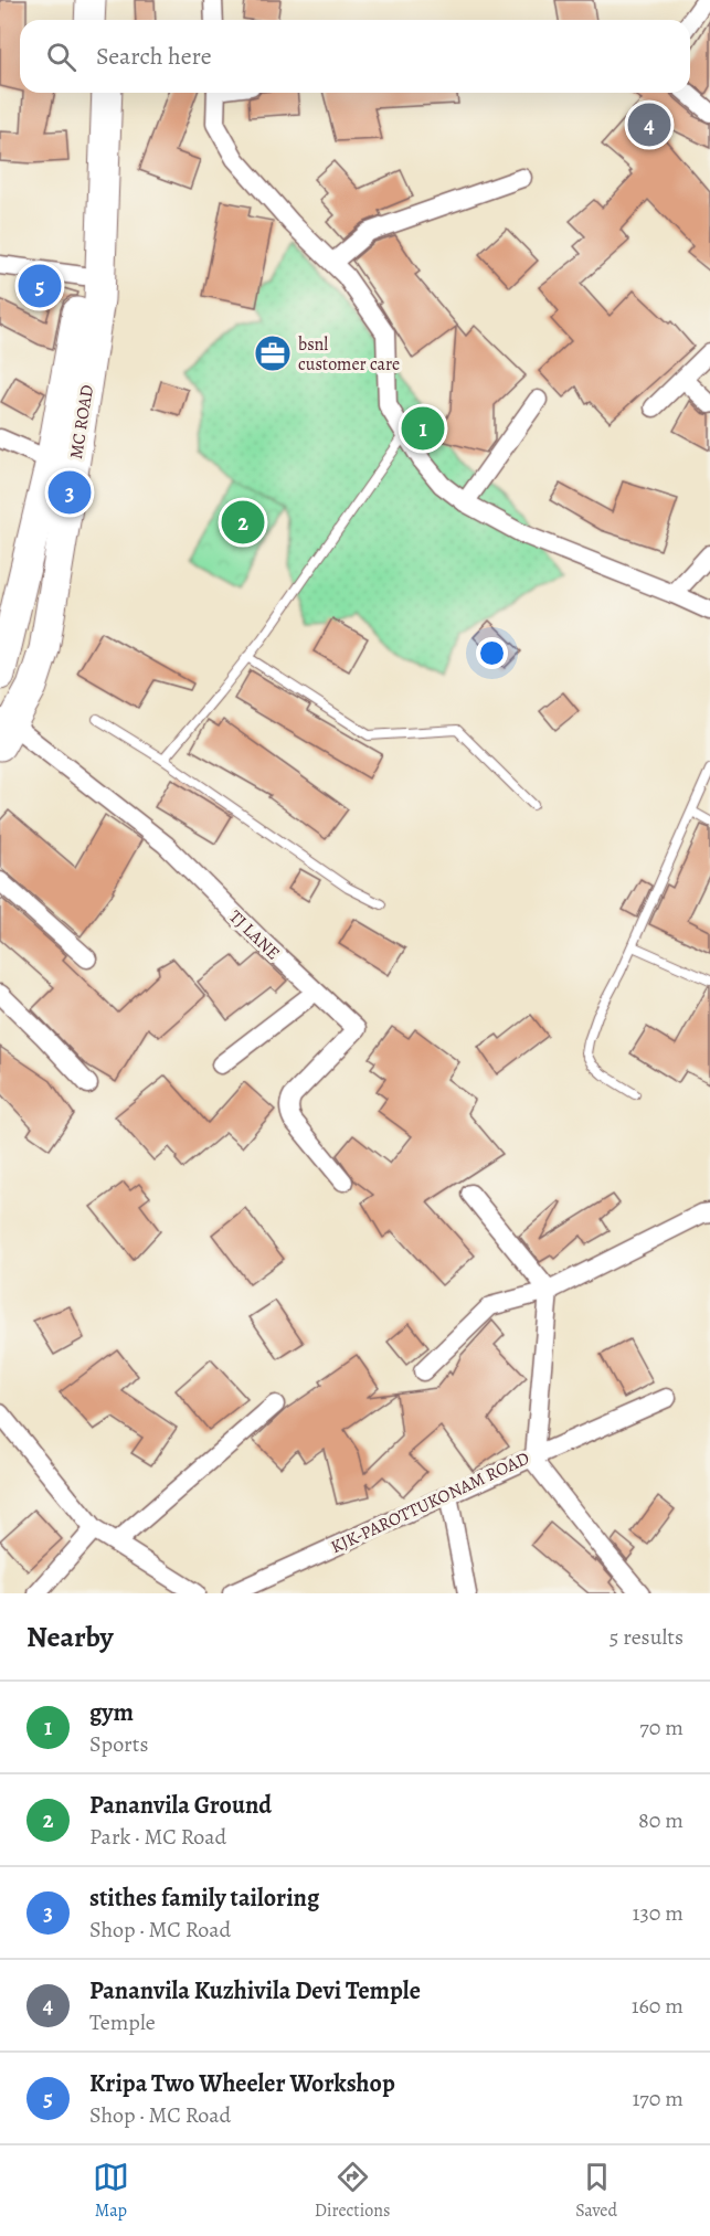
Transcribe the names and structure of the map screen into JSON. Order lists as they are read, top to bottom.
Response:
{
  "streets": {
    "main road": ["MC ROAD"],
    "street": ["TJ LANE", "KJK-PAROTTUKONAM ROAD"]
  },
  "crossings": [
    ["MC ROAD", "TJ LANE"]
  ],
  "places": {
    "office": ["bsnl customer care"]
  },
  "page": {
    "search": "Search here",
    "pins": [
      "4",
      "5",
      "1",
      "3",
      "2"
    ],
    "heading": ["Nearby", "5 results"],
    "list": [
      {
        "mark": "1",
        "name": "gym",
        "note": "Sports",
        "value": "70 m"
      },
      {
        "mark": "2",
        "name": "Pananvila Ground",
        "note": "Park · MC Road",
        "value": "80 m"
      },
      {
        "mark": "3",
        "name": "stithes family tailoring",
        "note": "Shop · MC Road",
        "value": "130 m"
      },
      {
        "mark": "4",
        "name": "Pananvila Kuzhivila Devi Temple",
        "note": "Temple",
        "value": "160 m"
      },
      {
        "mark": "5",
        "name": "Kripa Two Wheeler Workshop",
        "note": "Shop · MC Road",
        "value": "170 m"
      }
    ],
    "nav": ["Map", "Directions", "Saved"]
  }
}
